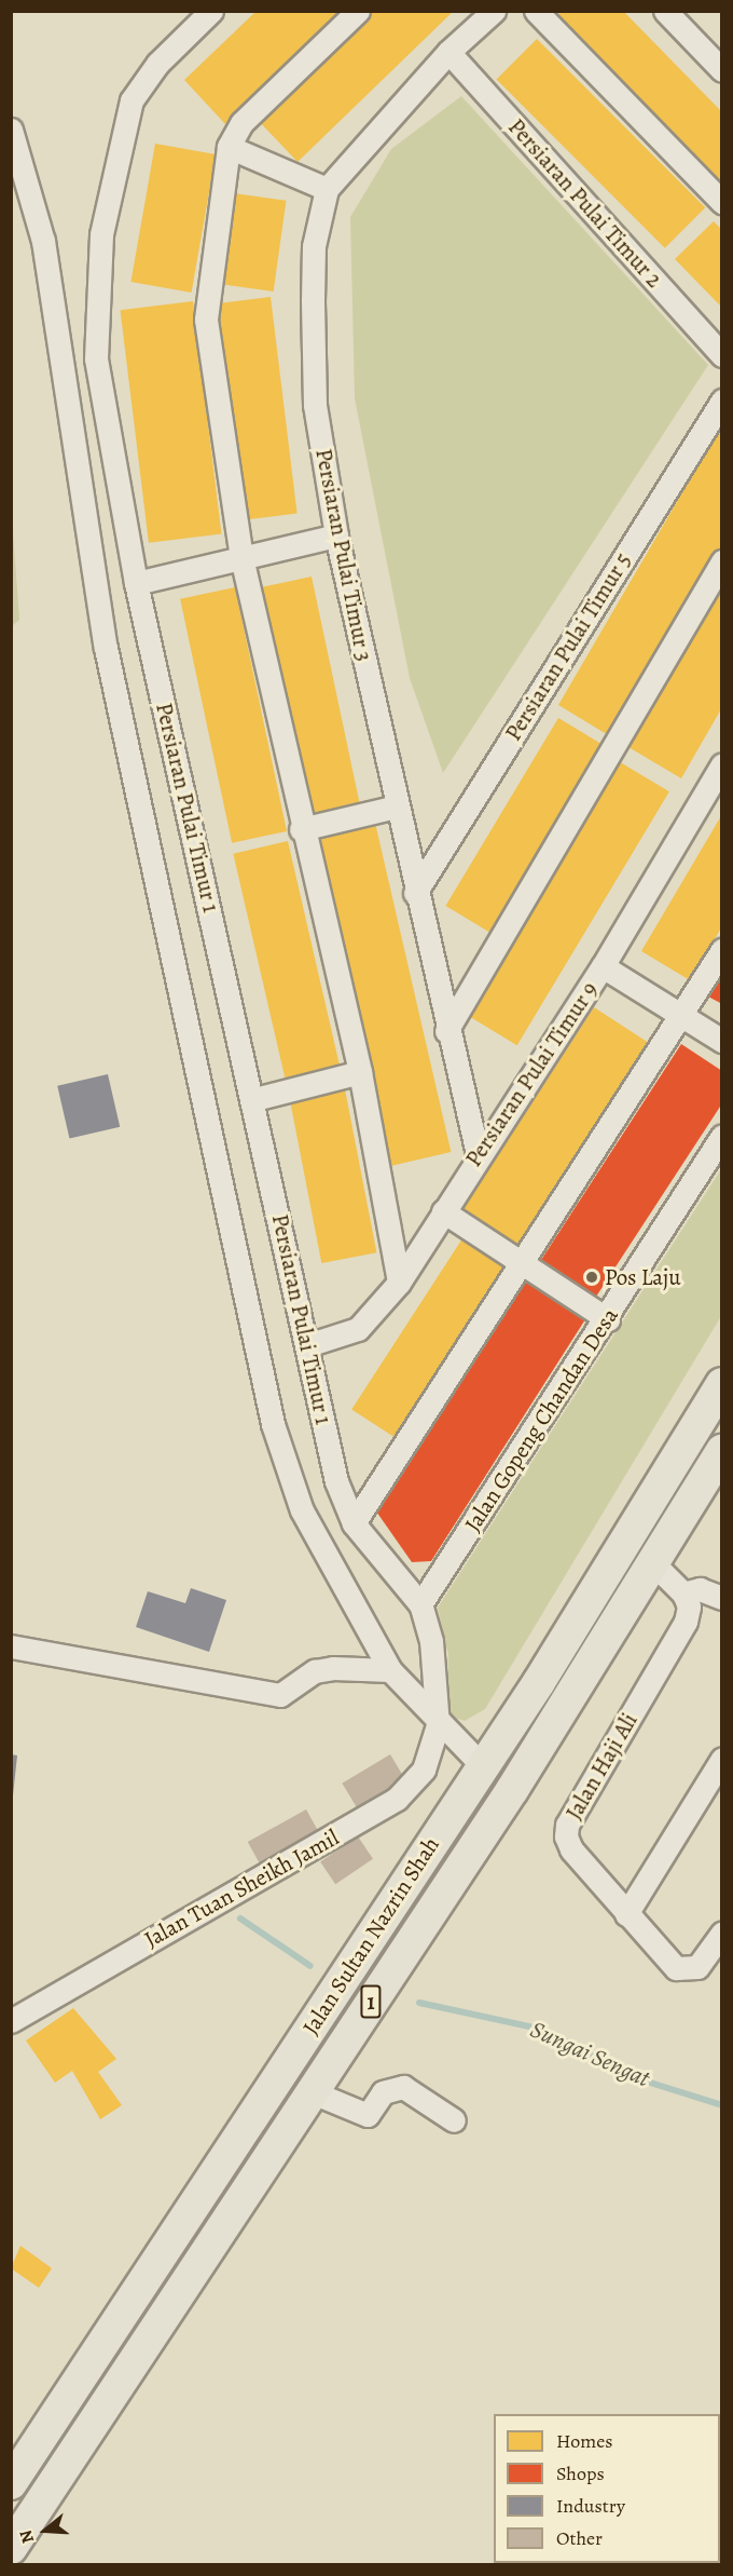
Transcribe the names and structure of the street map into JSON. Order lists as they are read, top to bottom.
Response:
{
  "streets": {
    "highway": ["Jalan Sultan Nazrin Shah", "1"],
    "street": [
      "Persiaran Pulai Timur 2",
      "Persiaran Pulai Timur 3",
      "Persiaran Pulai Timur 5",
      "Persiaran Pulai Timur 1",
      "Persiaran Pulai Timur 9",
      "Jalan Gopeng Chandan Desa",
      "Jalan Haji Ali",
      "Jalan Tuan Sheikh Jamil"
    ]
  },
  "crossings": [
    ["Persiaran Pulai Timur 2", "Persiaran Pulai Timur 3"],
    ["Persiaran Pulai Timur 3", "Persiaran Pulai Timur 5"],
    ["Persiaran Pulai Timur 3", "Persiaran Pulai Timur 9"],
    ["Persiaran Pulai Timur 1", "Persiaran Pulai Timur 9"],
    ["Persiaran Pulai Timur 1", "Jalan Gopeng Chandan Desa"]
  ],
  "water": ["Sungai Sengat"],
  "places": ["Pos Laju"],
  "legend": [
    "Homes",
    "Shops",
    "Industry",
    "Other"
  ],
  "north": "left"
}
